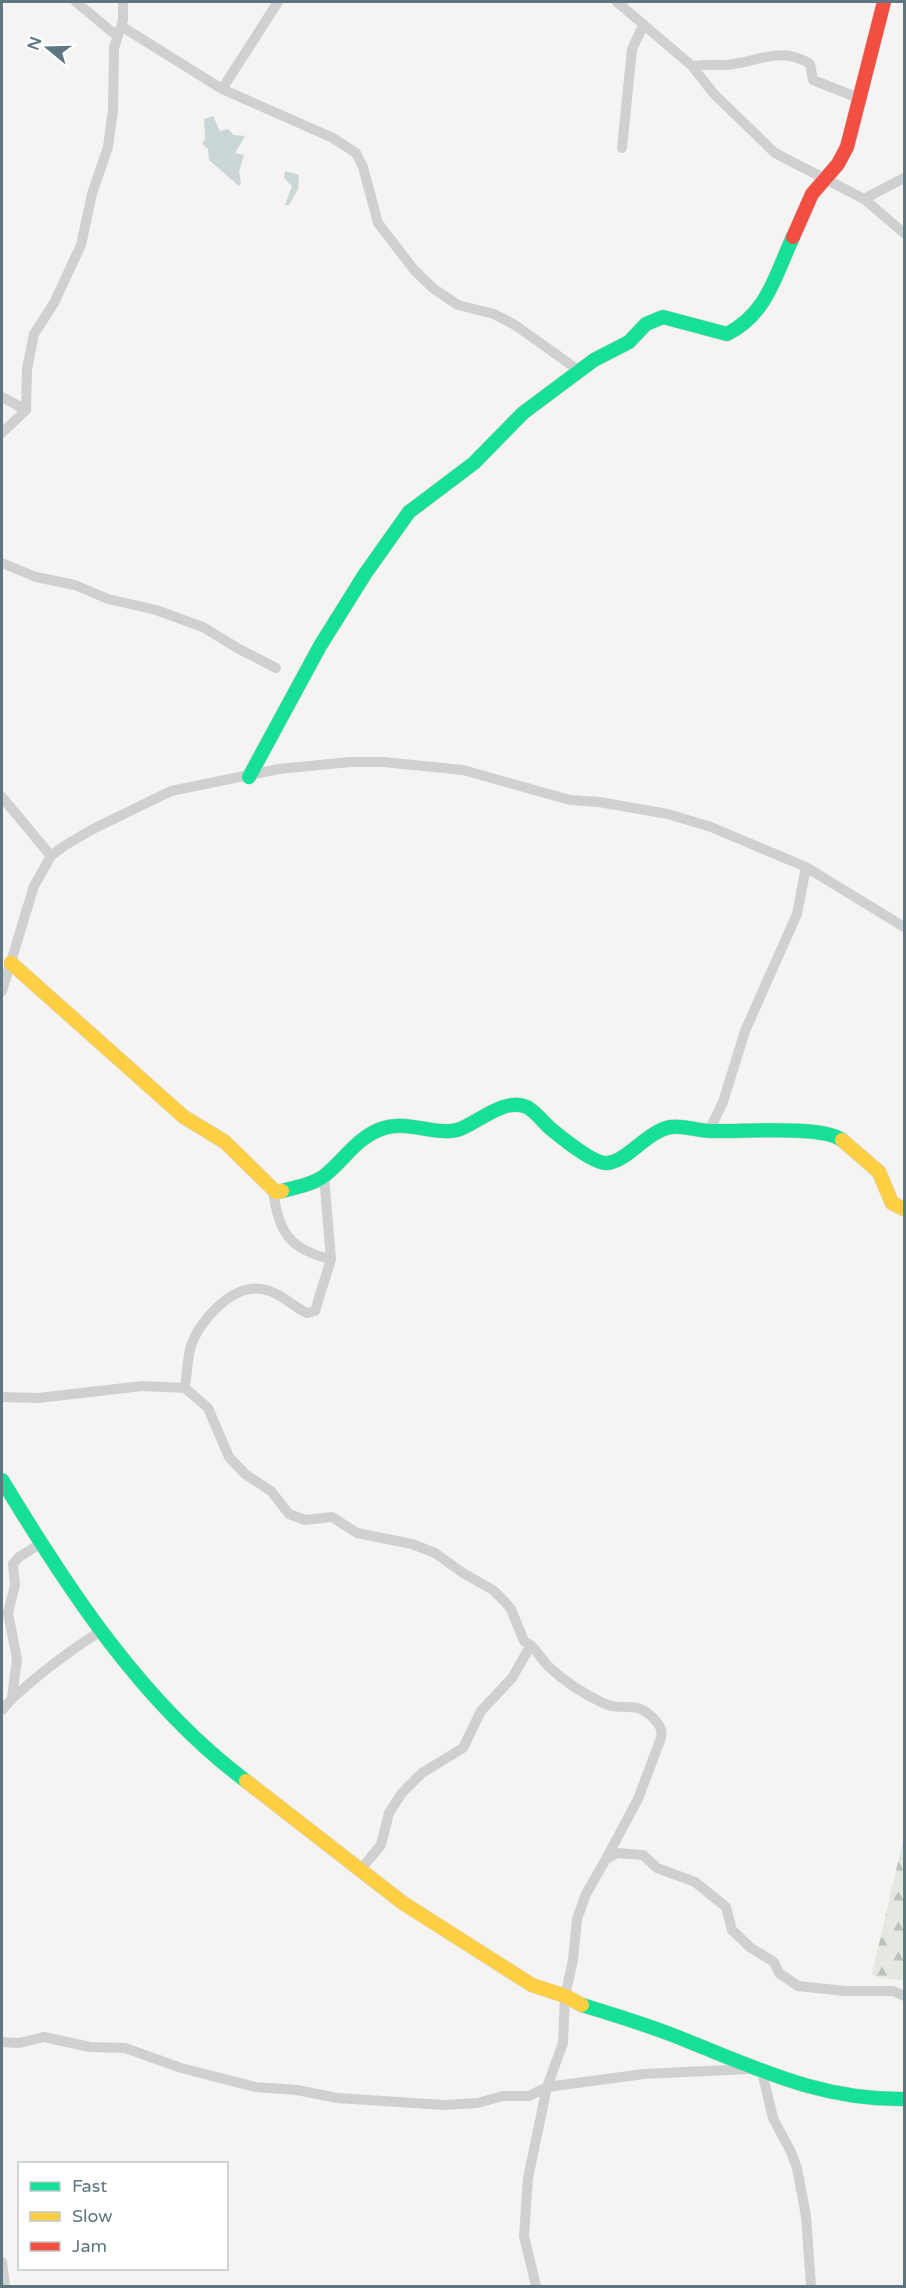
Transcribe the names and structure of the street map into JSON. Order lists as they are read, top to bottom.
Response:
{
  "legend": ["Fast", "Slow", "Jam"],
  "north": "left"
}
